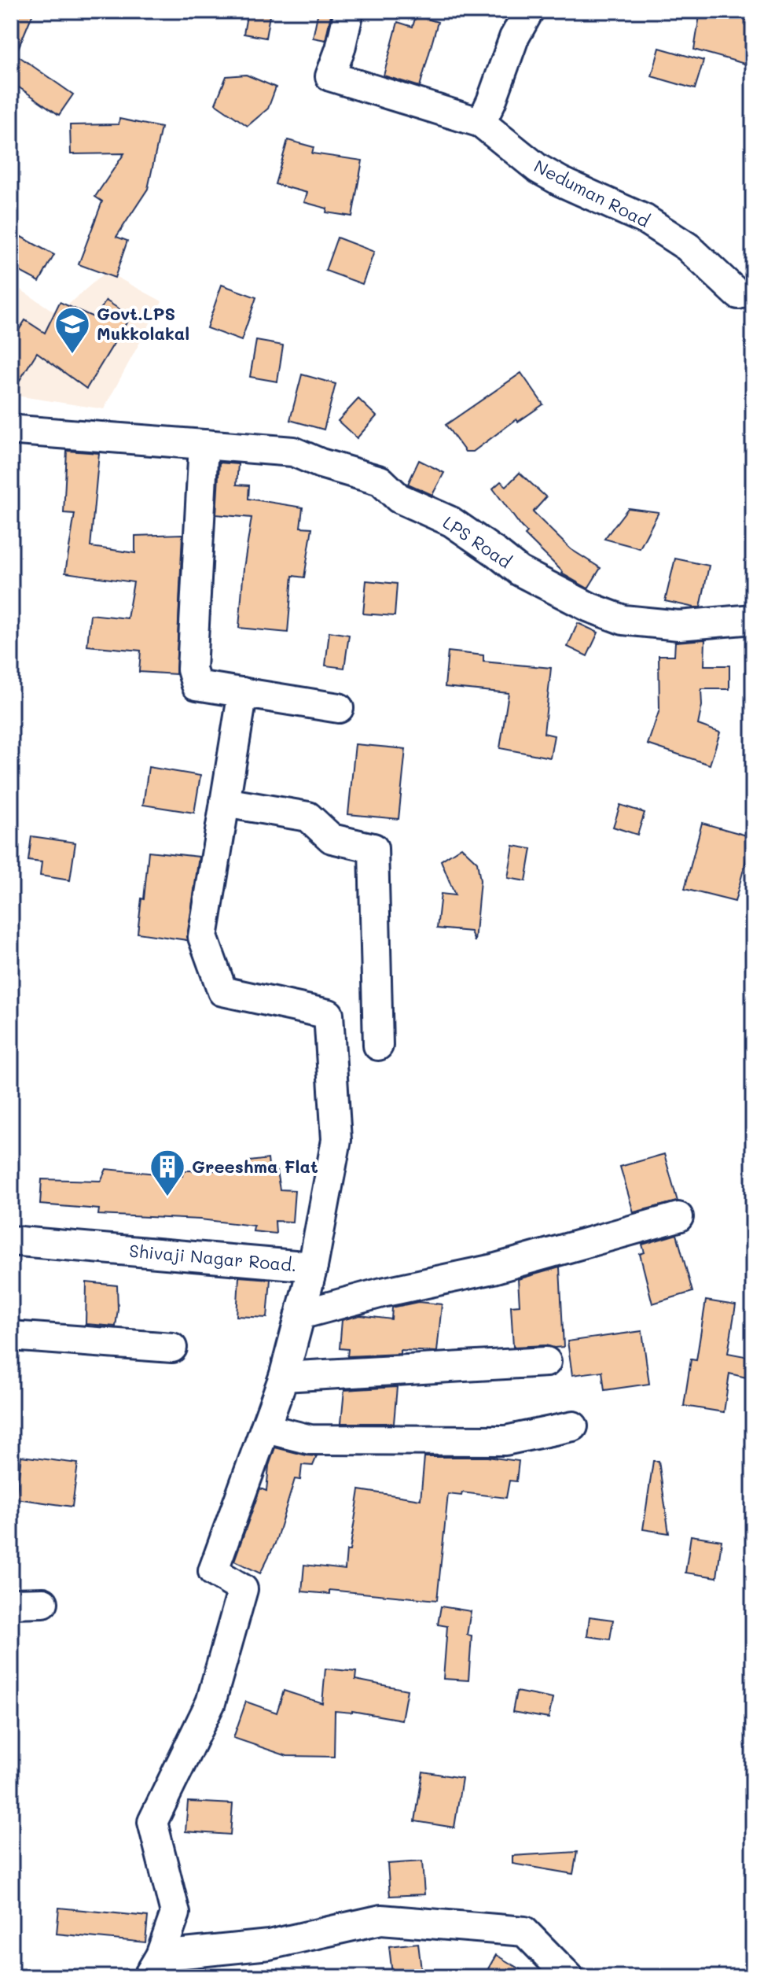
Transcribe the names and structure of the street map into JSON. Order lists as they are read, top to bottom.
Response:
{
  "streets": {
    "street": ["Neduman Road", "LPS Road", "Shivaji Nagar Road."]
  },
  "places": {
    "school or university": ["Govt.LPS Mukkolakal"],
    "building": ["Greeshma Flat"]
  }
}
